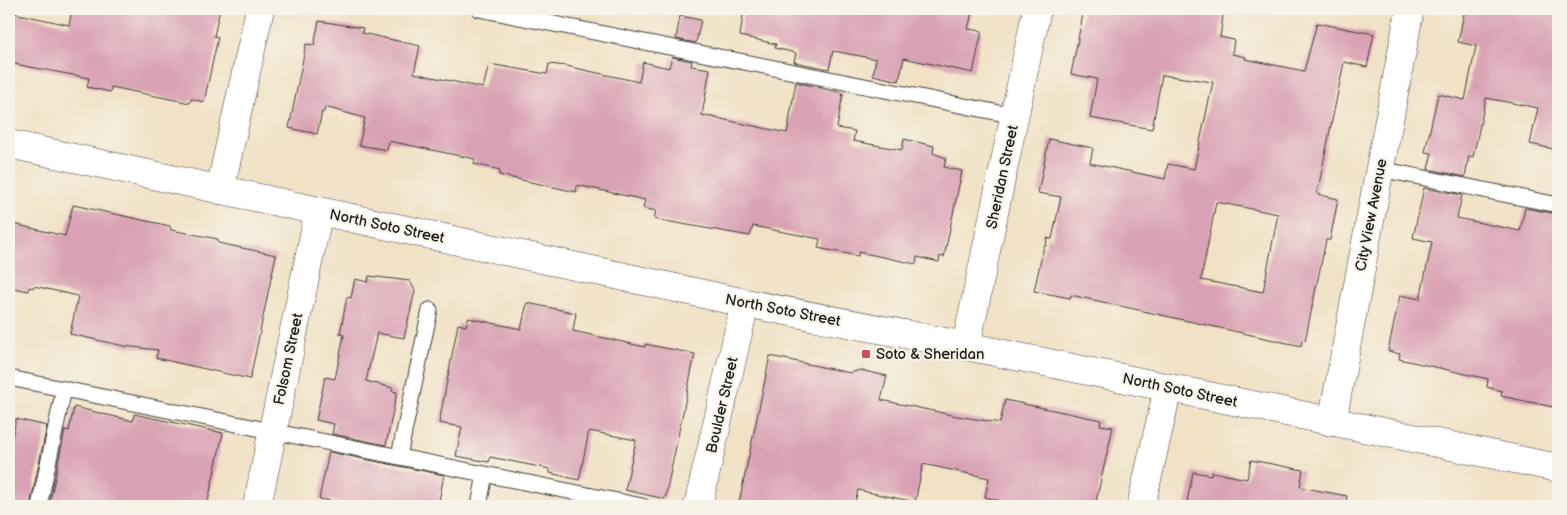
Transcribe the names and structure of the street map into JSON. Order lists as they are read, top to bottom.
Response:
{
  "streets": {
    "street": [
      "Sheridan Street",
      "City View Avenue",
      "North Soto Street",
      "Folsom Street",
      "Boulder Street"
    ]
  },
  "crossings": [
    ["Sheridan Street", "North Soto Street"],
    ["City View Avenue", "North Soto Street"],
    ["North Soto Street", "Folsom Street"],
    ["North Soto Street", "Boulder Street"]
  ],
  "places": {
    "transit": ["Soto & Sheridan"]
  }
}
